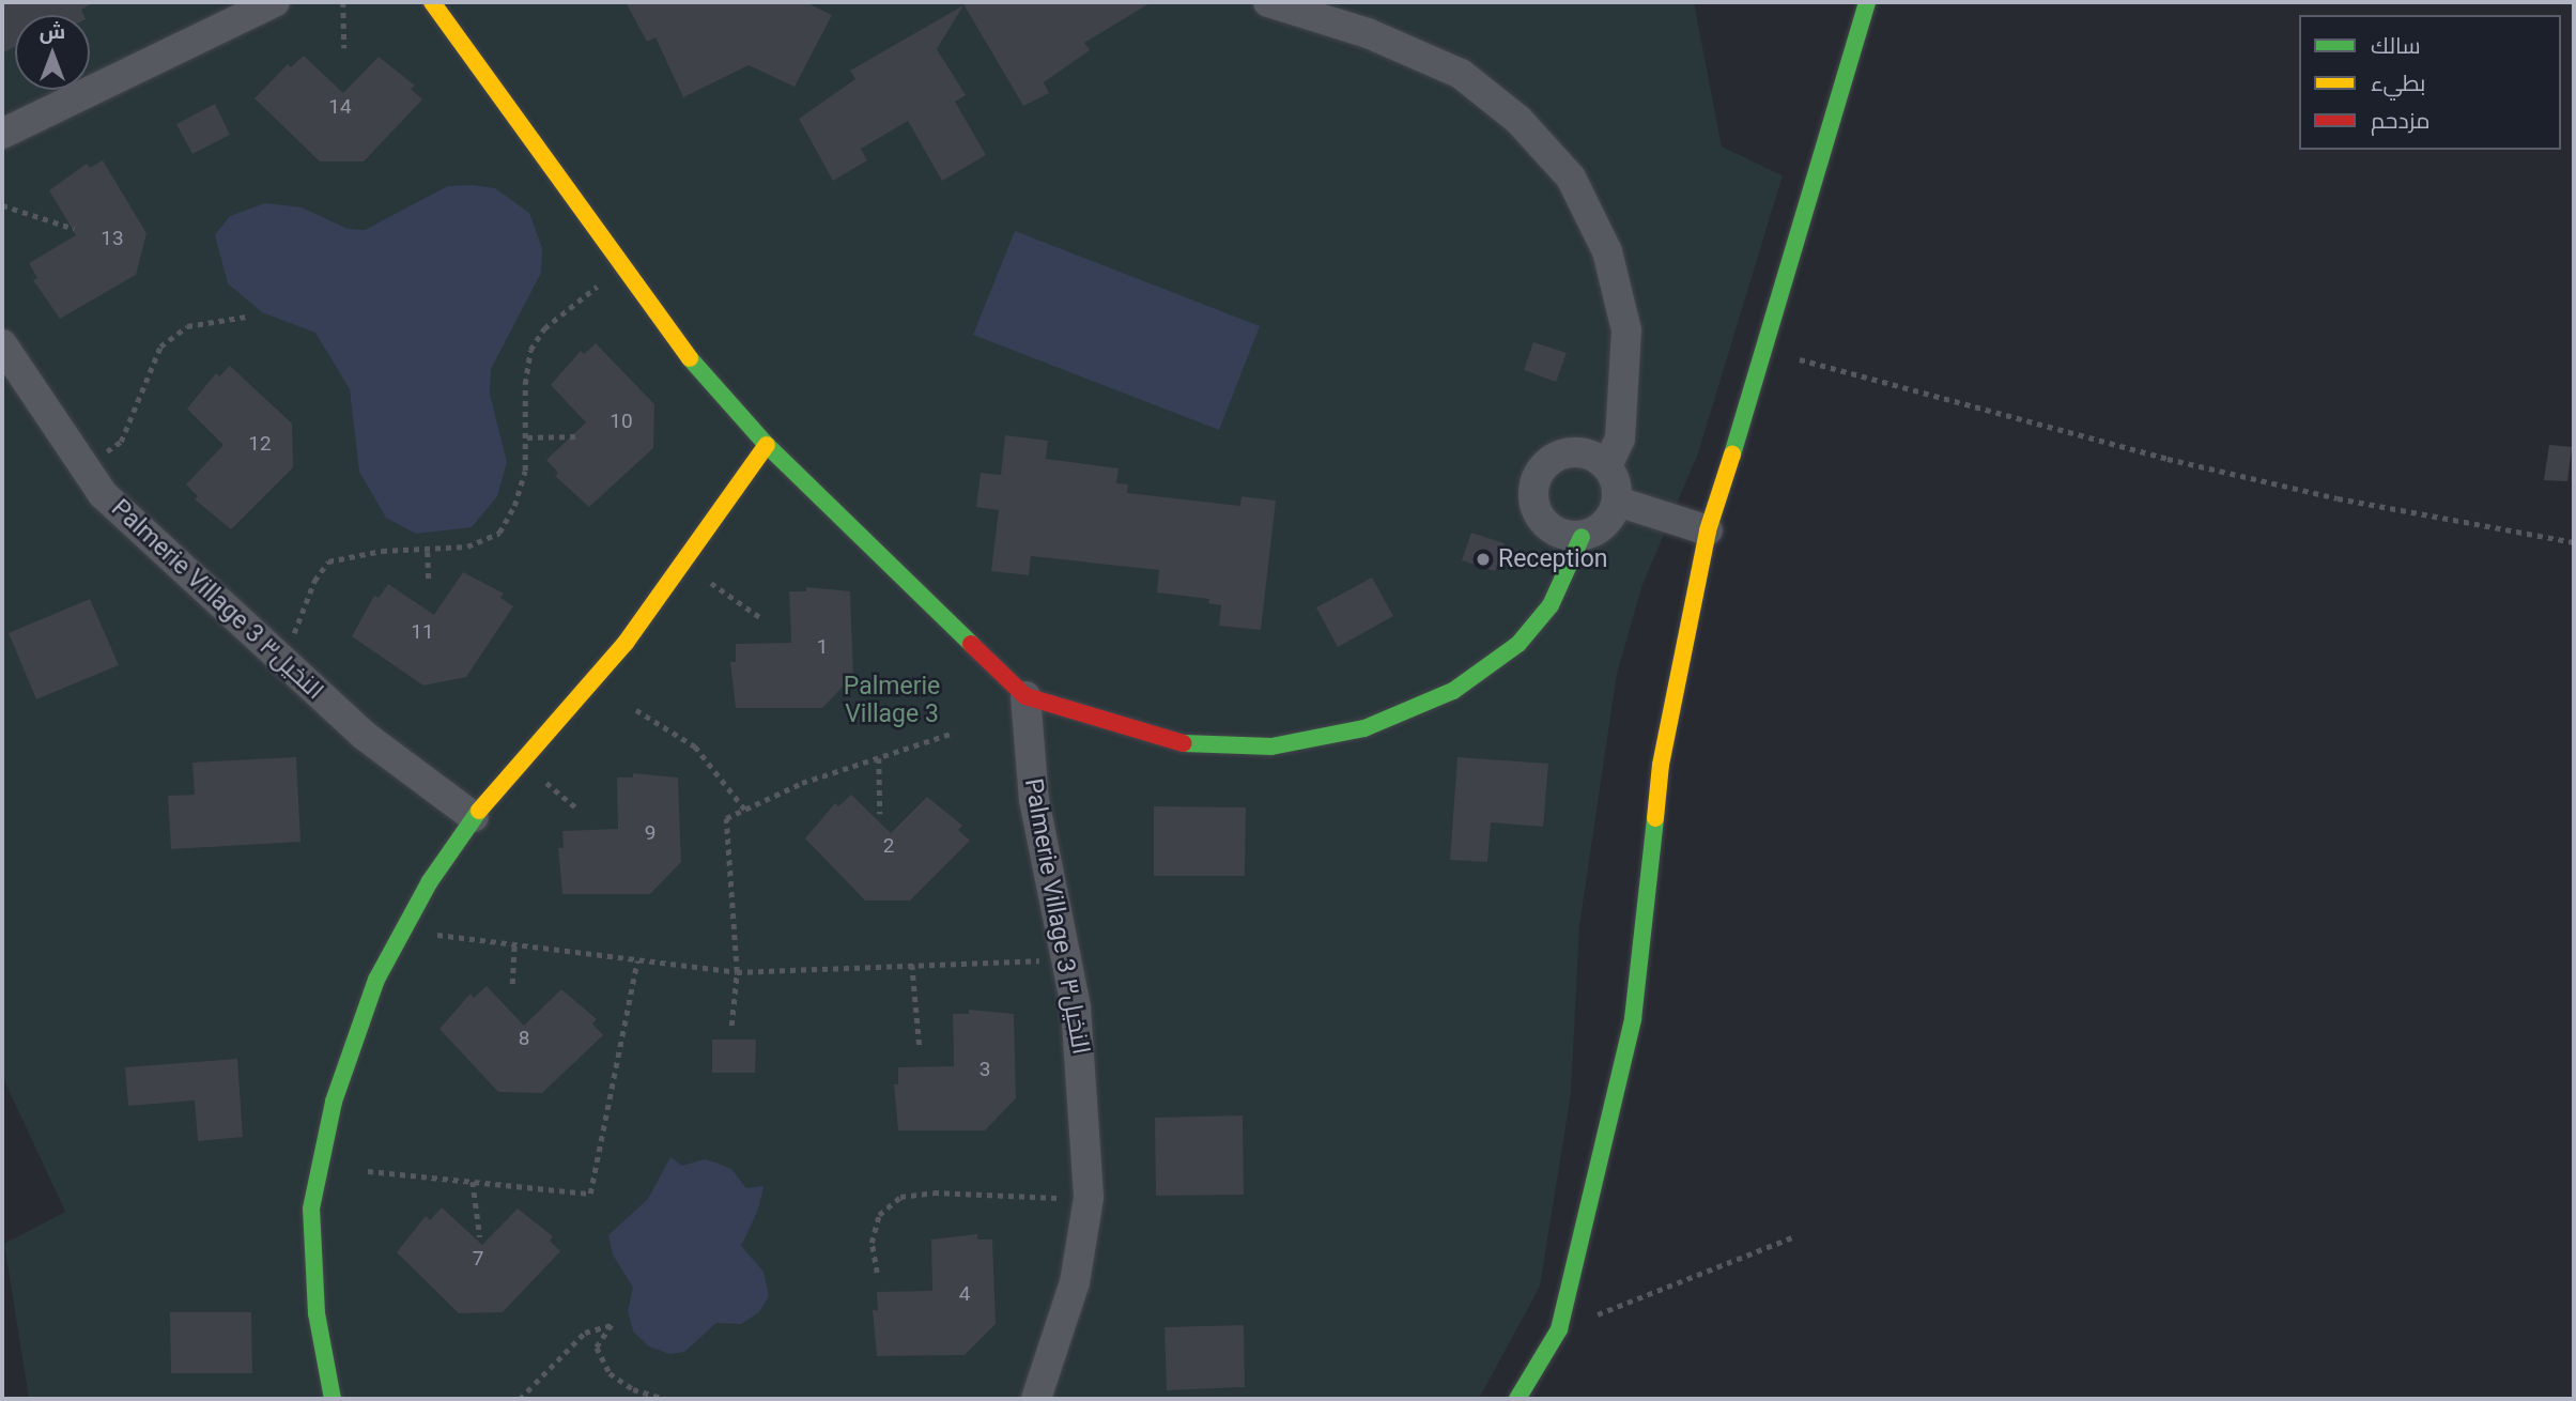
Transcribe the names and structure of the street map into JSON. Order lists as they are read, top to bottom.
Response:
{
  "streets": {
    "street": ["Palmerie Village 3 النخيل٣"]
  },
  "parks": ["Palmerie Village 3"],
  "places": ["Reception"],
  "house_numbers": [
    "14",
    "13",
    "10",
    "12",
    "11",
    "1",
    "9",
    "2",
    "8",
    "3",
    "7",
    "4"
  ],
  "legend": ["سالك", "بطيء", "مزدحم"],
  "north": "top"
}
